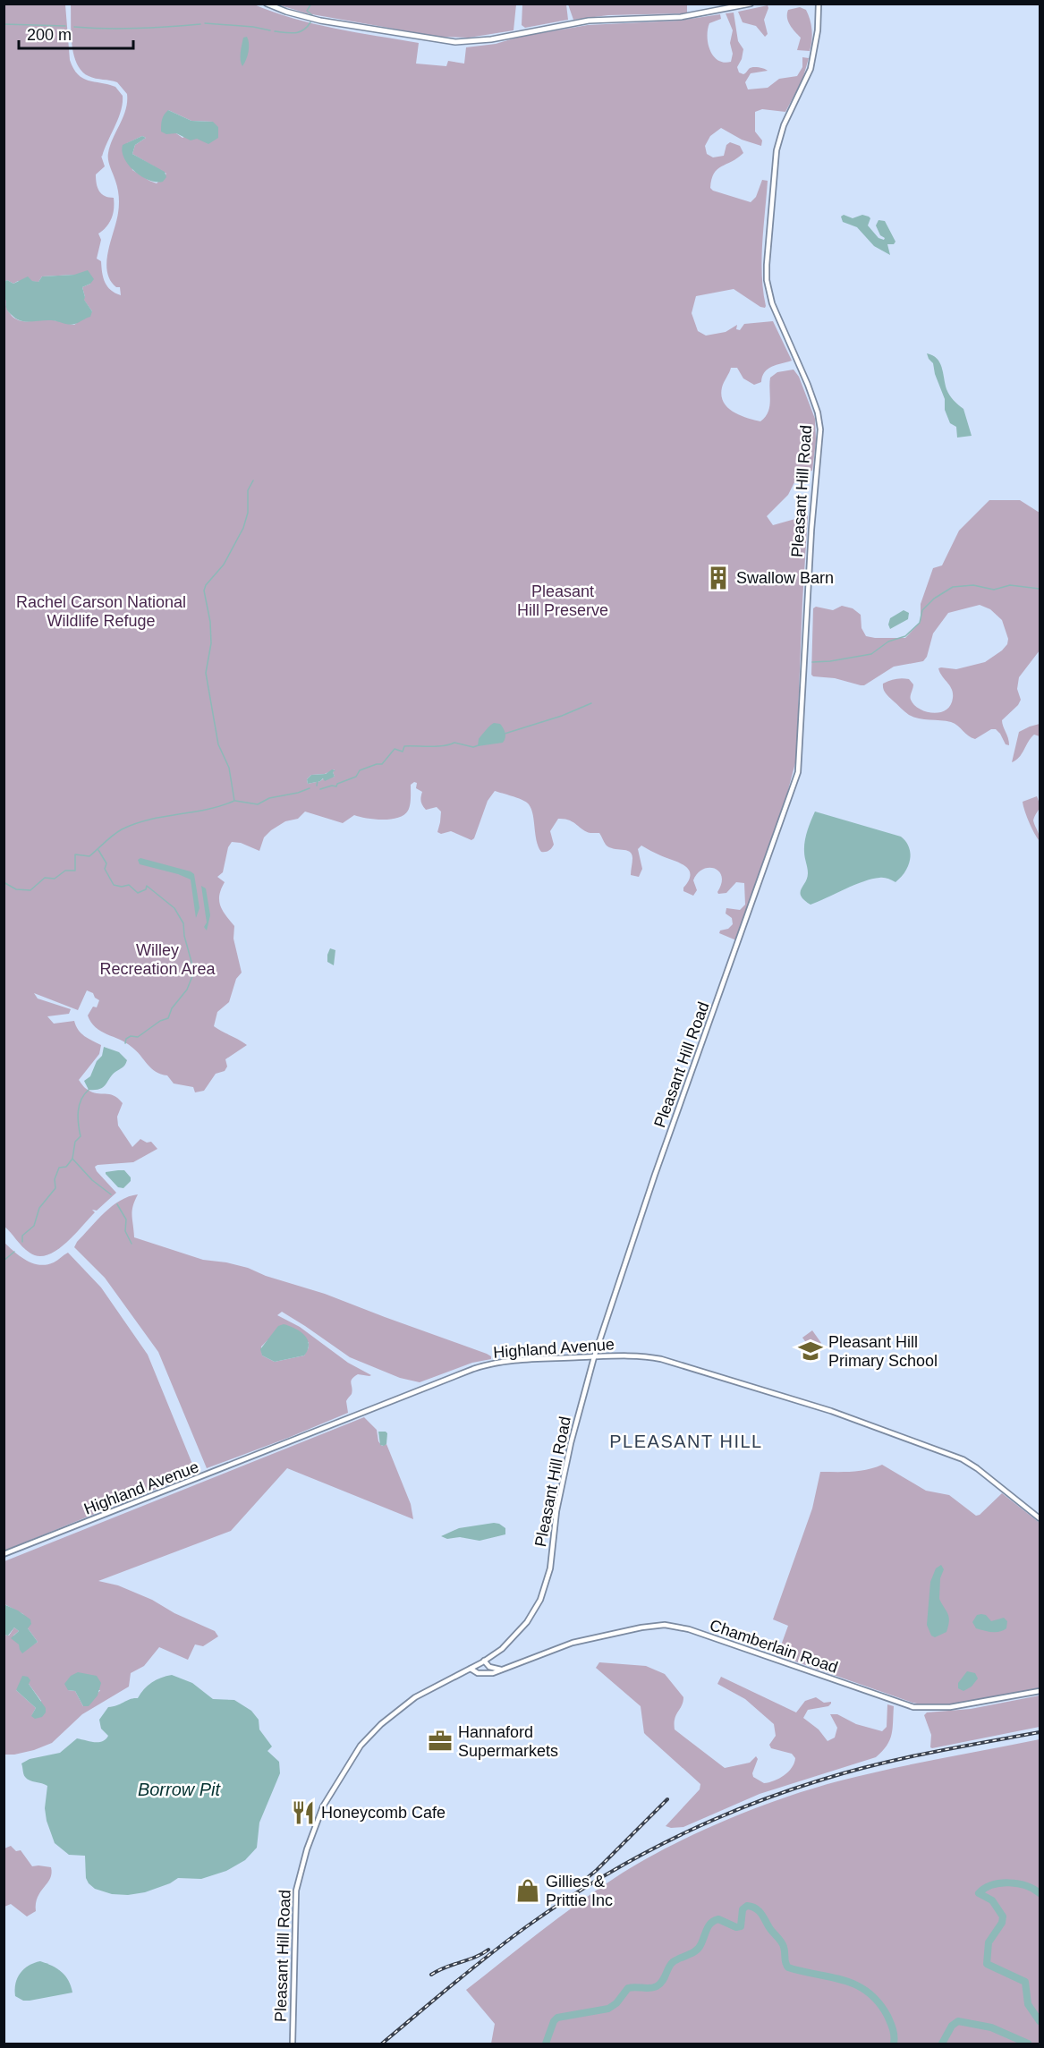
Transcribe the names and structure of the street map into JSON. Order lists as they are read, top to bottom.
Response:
{
  "streets": {
    "street": ["Pleasant Hill Road", "Highland Avenue", "Chamberlain Road"]
  },
  "crossings": [
    ["Pleasant Hill Road", "Highland Avenue"],
    ["Pleasant Hill Road", "Chamberlain Road"]
  ],
  "districts": ["PLEASANT HILL"],
  "water": ["Borrow Pit"],
  "parks": ["Pleasant Hill Preserve", "Rachel Carson National Wildlife Refuge", "Willey Recreation Area"],
  "places": {
    "building": ["Swallow Barn"],
    "school or university": ["Pleasant Hill Primary School"],
    "office": ["Hannaford Supermarkets"],
    "restaurant": ["Honeycomb Cafe"],
    "shop": ["Gillies & Prittie Inc"]
  },
  "scale_bar": "200 m"
}
